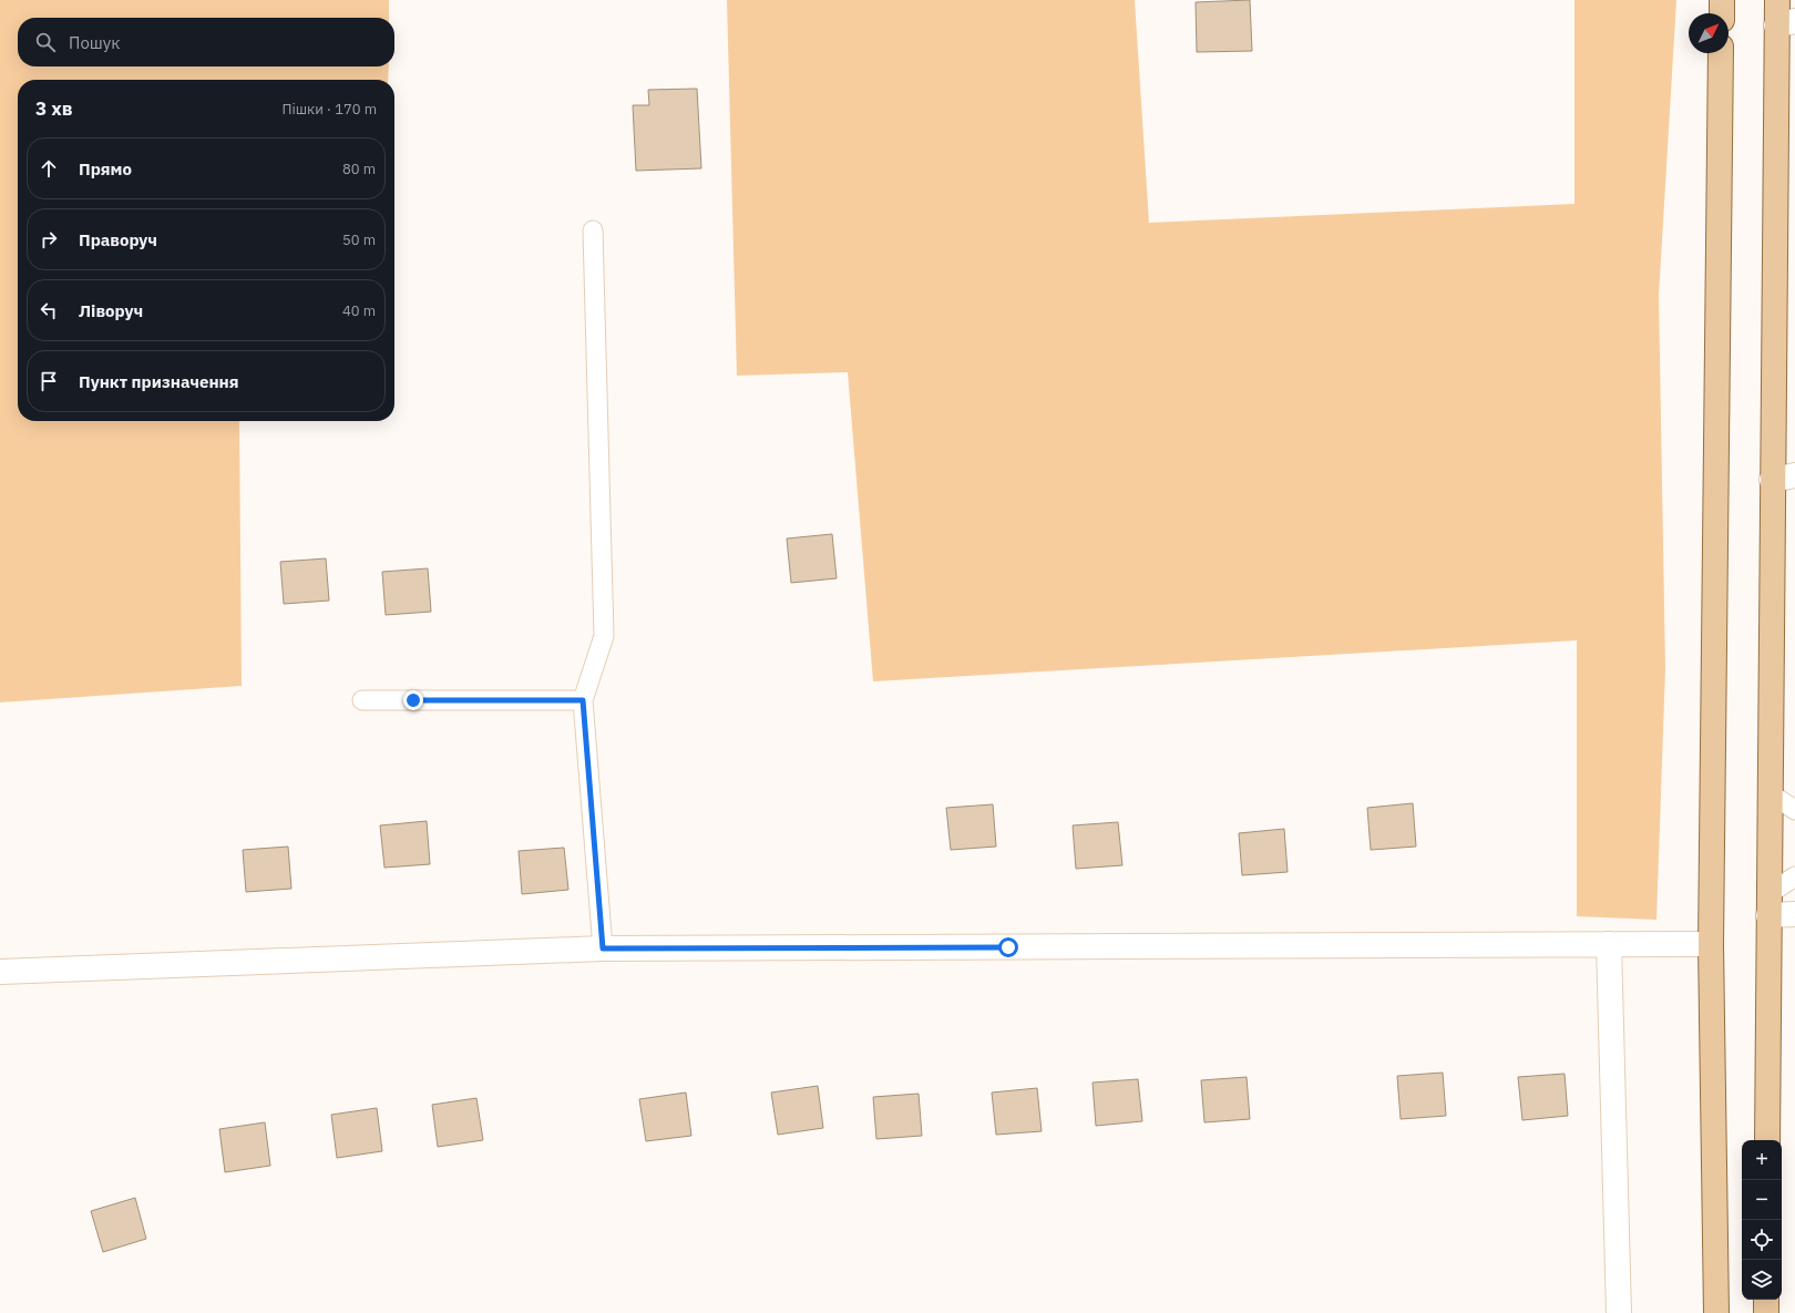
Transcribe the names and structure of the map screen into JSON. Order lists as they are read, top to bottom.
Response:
{
  "north": "top right",
  "page": {
    "search": "Пошук",
    "heading": ["3 хв", "Пішки · 170 m"],
    "list": [
      ["Прямо", "80 m"],
      ["Праворуч", "50 m"],
      ["Ліворуч", "40 m"],
      "Пункт призначення"
    ],
    "map_buttons": ["+", "−"]
  }
}
